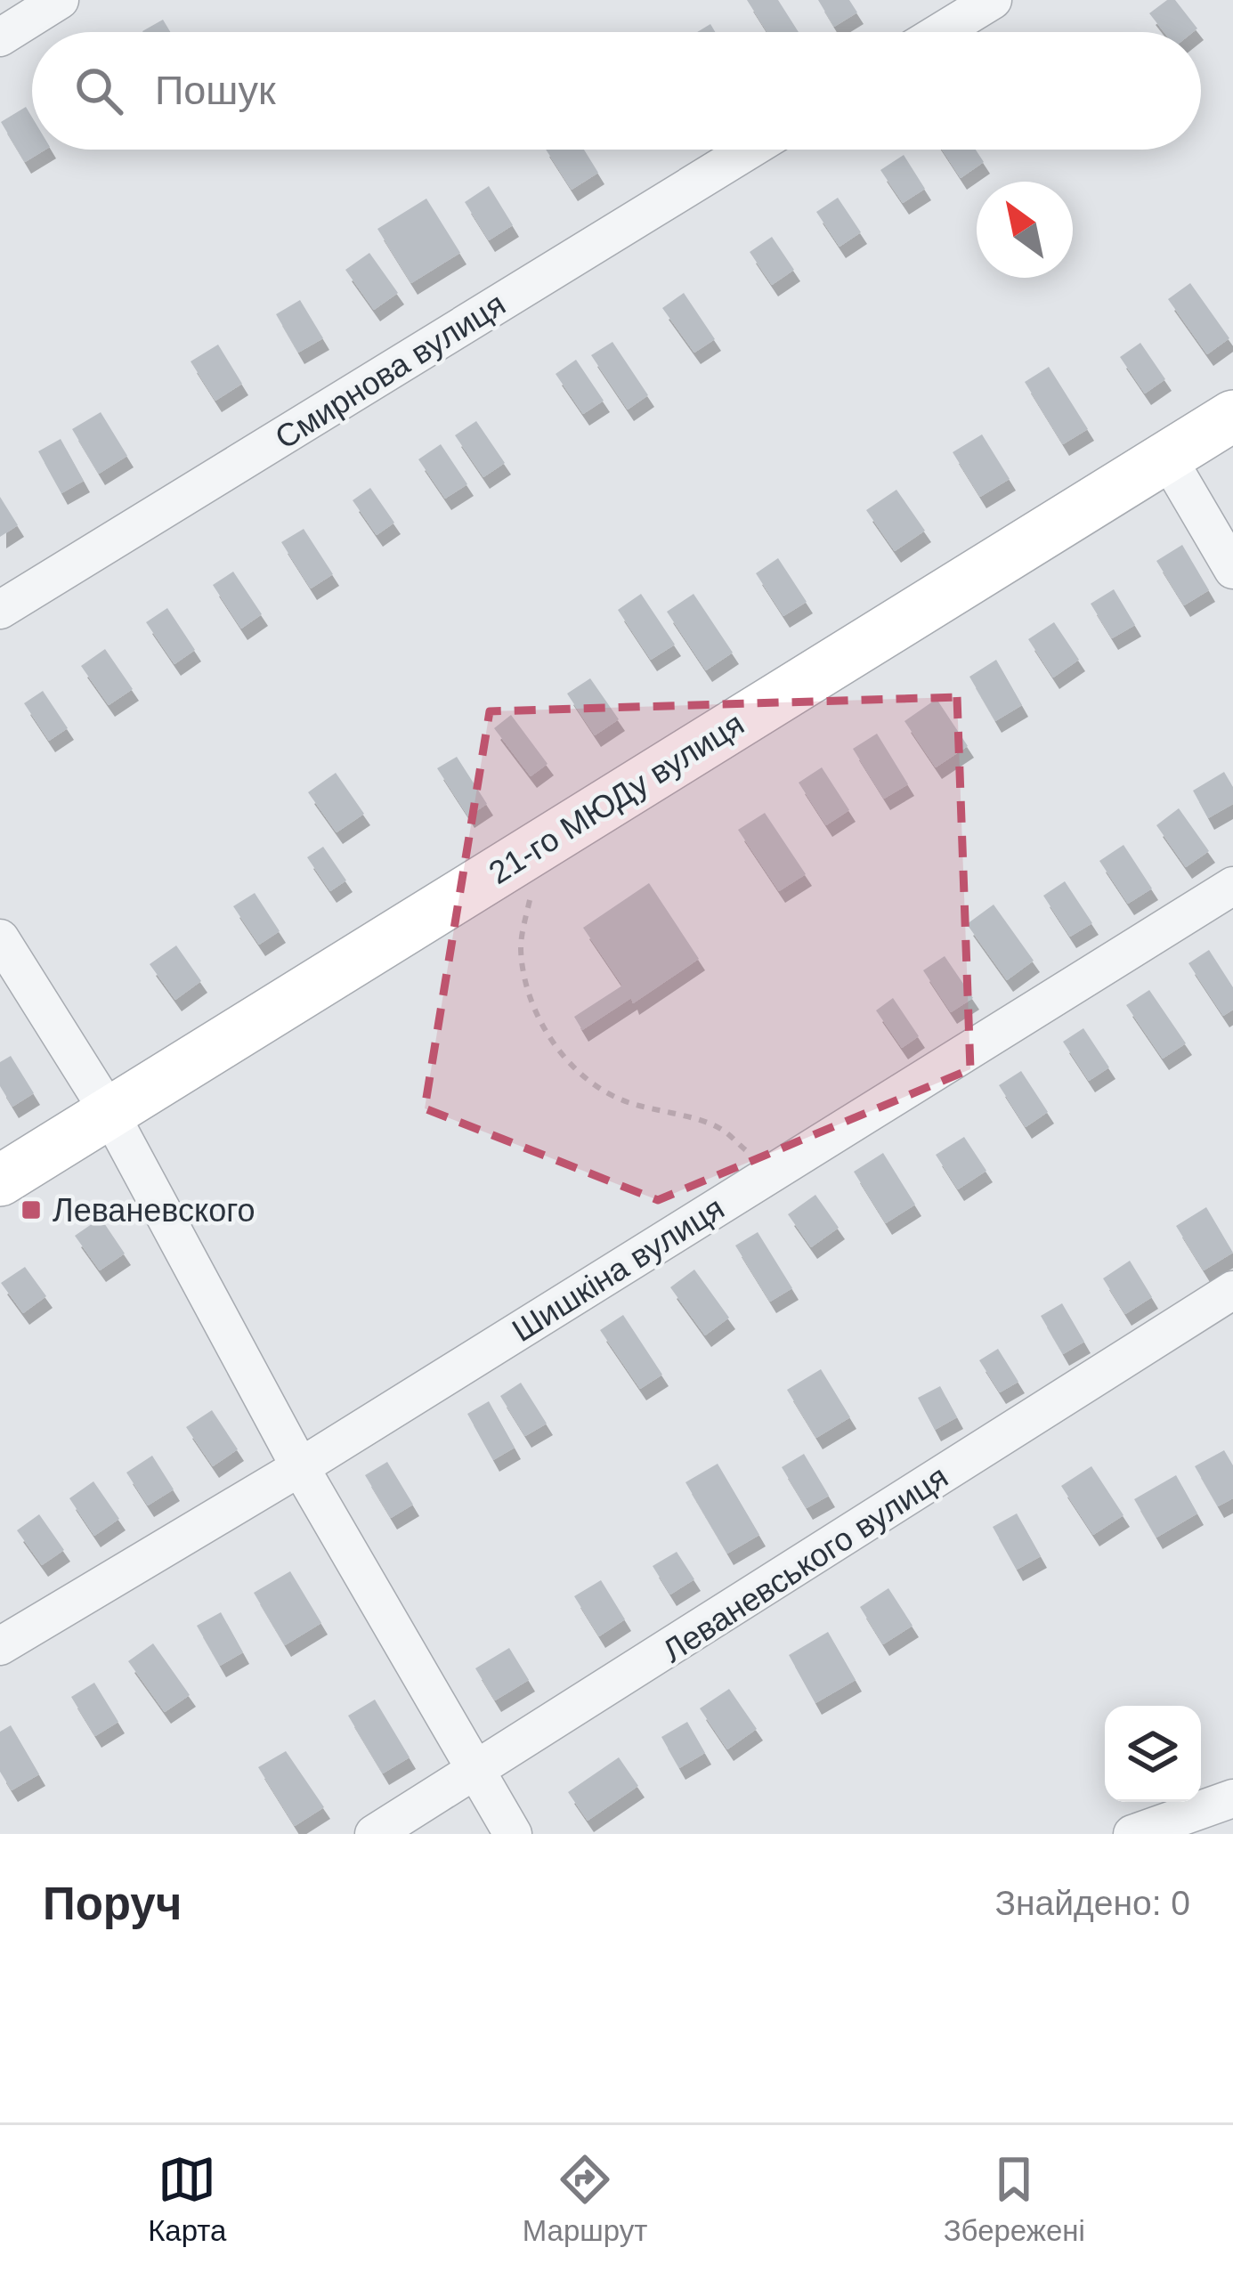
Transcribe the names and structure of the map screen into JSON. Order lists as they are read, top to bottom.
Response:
{
  "streets": {
    "street": [
      "Смирнова вулиця",
      "21-го МЮДу вулиця",
      "Шишкіна вулиця",
      "Леваневського вулиця"
    ]
  },
  "places": {
    "transit": ["Леваневского"]
  },
  "north": "top left",
  "page": {
    "search": "Пошук",
    "heading": ["Поруч", "Знайдено: 0"],
    "nav": ["Карта", "Маршрут", "Збережені"]
  }
}
